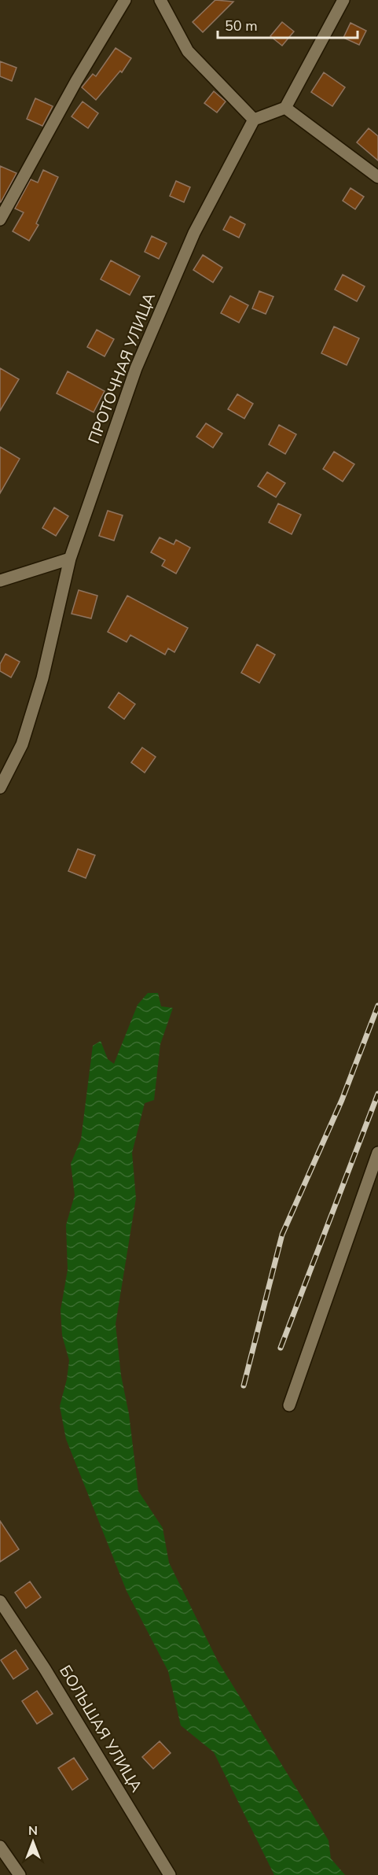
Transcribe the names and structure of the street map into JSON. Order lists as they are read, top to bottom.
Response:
{
  "streets": {
    "street": ["ПРОТОЧНАЯ УЛИЦА", "БОЛЬШАЯ УЛИЦА"]
  },
  "scale_bar": "50 m",
  "north": "top"
}
